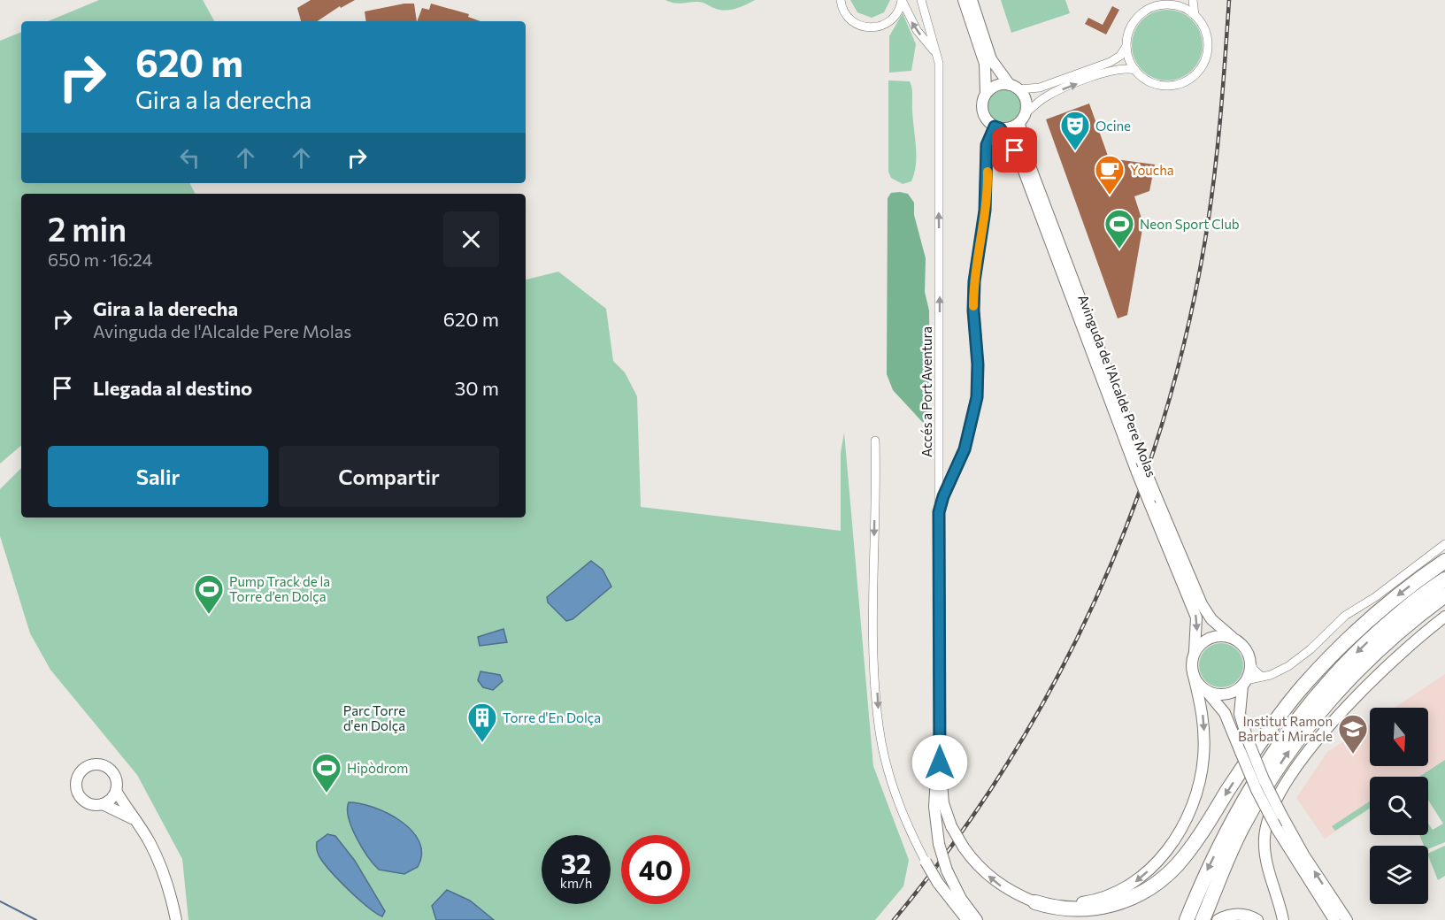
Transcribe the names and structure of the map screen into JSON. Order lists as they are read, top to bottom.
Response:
{
  "streets": {
    "street": ["Avinguda de l'Alcalde Pere Molas", "Accés a Port Aventura"]
  },
  "crossings": [
    ["Avinguda de l'Alcalde Pere Molas", "Accés a Port Aventura"]
  ],
  "parks": ["Parc Torre d'en Dolça"],
  "places": {
    "theatre": ["Ocine"],
    "cafe": ["Youcha"],
    "sports": ["Neon Sport Club", "Pump Track de la Torre d’en Dolça", "Hipòdrom"],
    "building": ["Torre d'En Dolça"],
    "school or university": ["Institut Ramon Barbat i Miracle"]
  },
  "north": "bottom",
  "page": {
    "turn": ["620 m", "Gira a la derecha"],
    "heading": ["2 min", "650 m · 16:24"],
    "list": [
      {
        "name": "Gira a la derecha",
        "note": "Avinguda de l'Alcalde Pere Molas",
        "value": "620 m"
      },
      {
        "name": "Llegada al destino",
        "value": "30 m"
      }
    ],
    "buttons": ["Salir", "Compartir"],
    "speed": "32 km/h",
    "limit": "40"
  }
}
